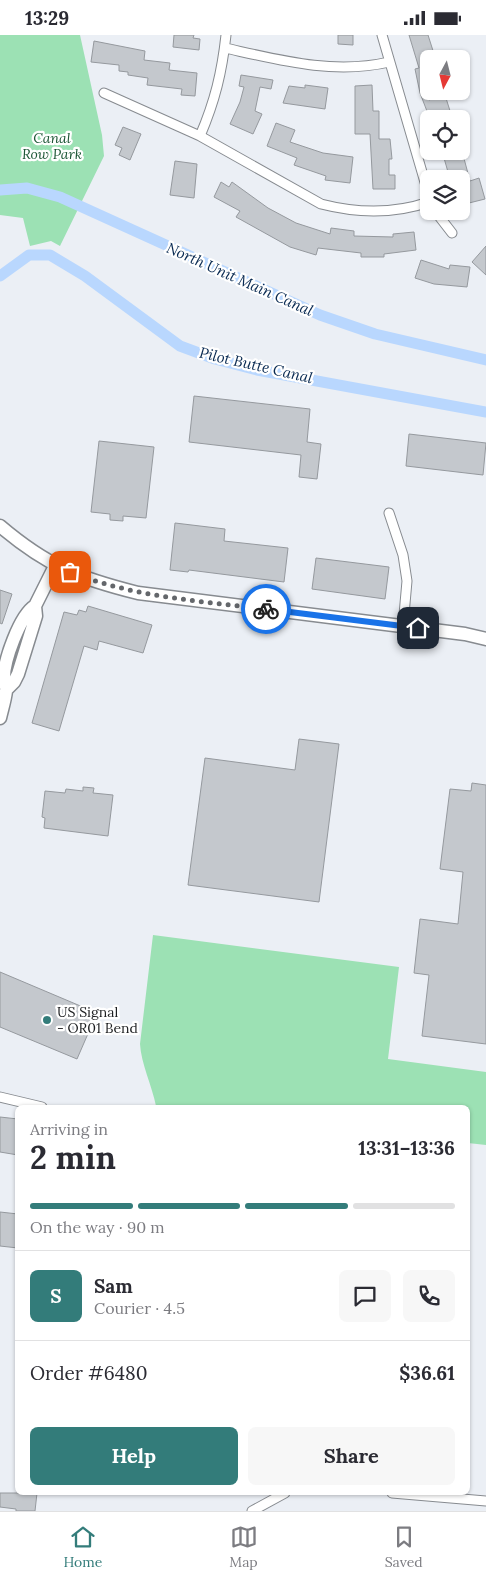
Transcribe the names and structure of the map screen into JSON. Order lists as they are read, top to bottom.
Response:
{
  "water": ["North Unit Main Canal", "Pilot Butte Canal"],
  "parks": ["Canal Row Park"],
  "places": ["US Signal - OR01 Bend"],
  "north": "bottom",
  "page": {
    "status": "13:29",
    "heading": ["2 min", "Arriving in", "13:31–13:36"],
    "panel": [
      "Sam",
      "Courier · 4.5",
      "Order #6480",
      "$36.61"
    ],
    "bar": "On the way · 90 m",
    "round": "S",
    "buttons": ["Help", "Share"],
    "tabs": ["Home", "Map", "Saved"]
  }
}
